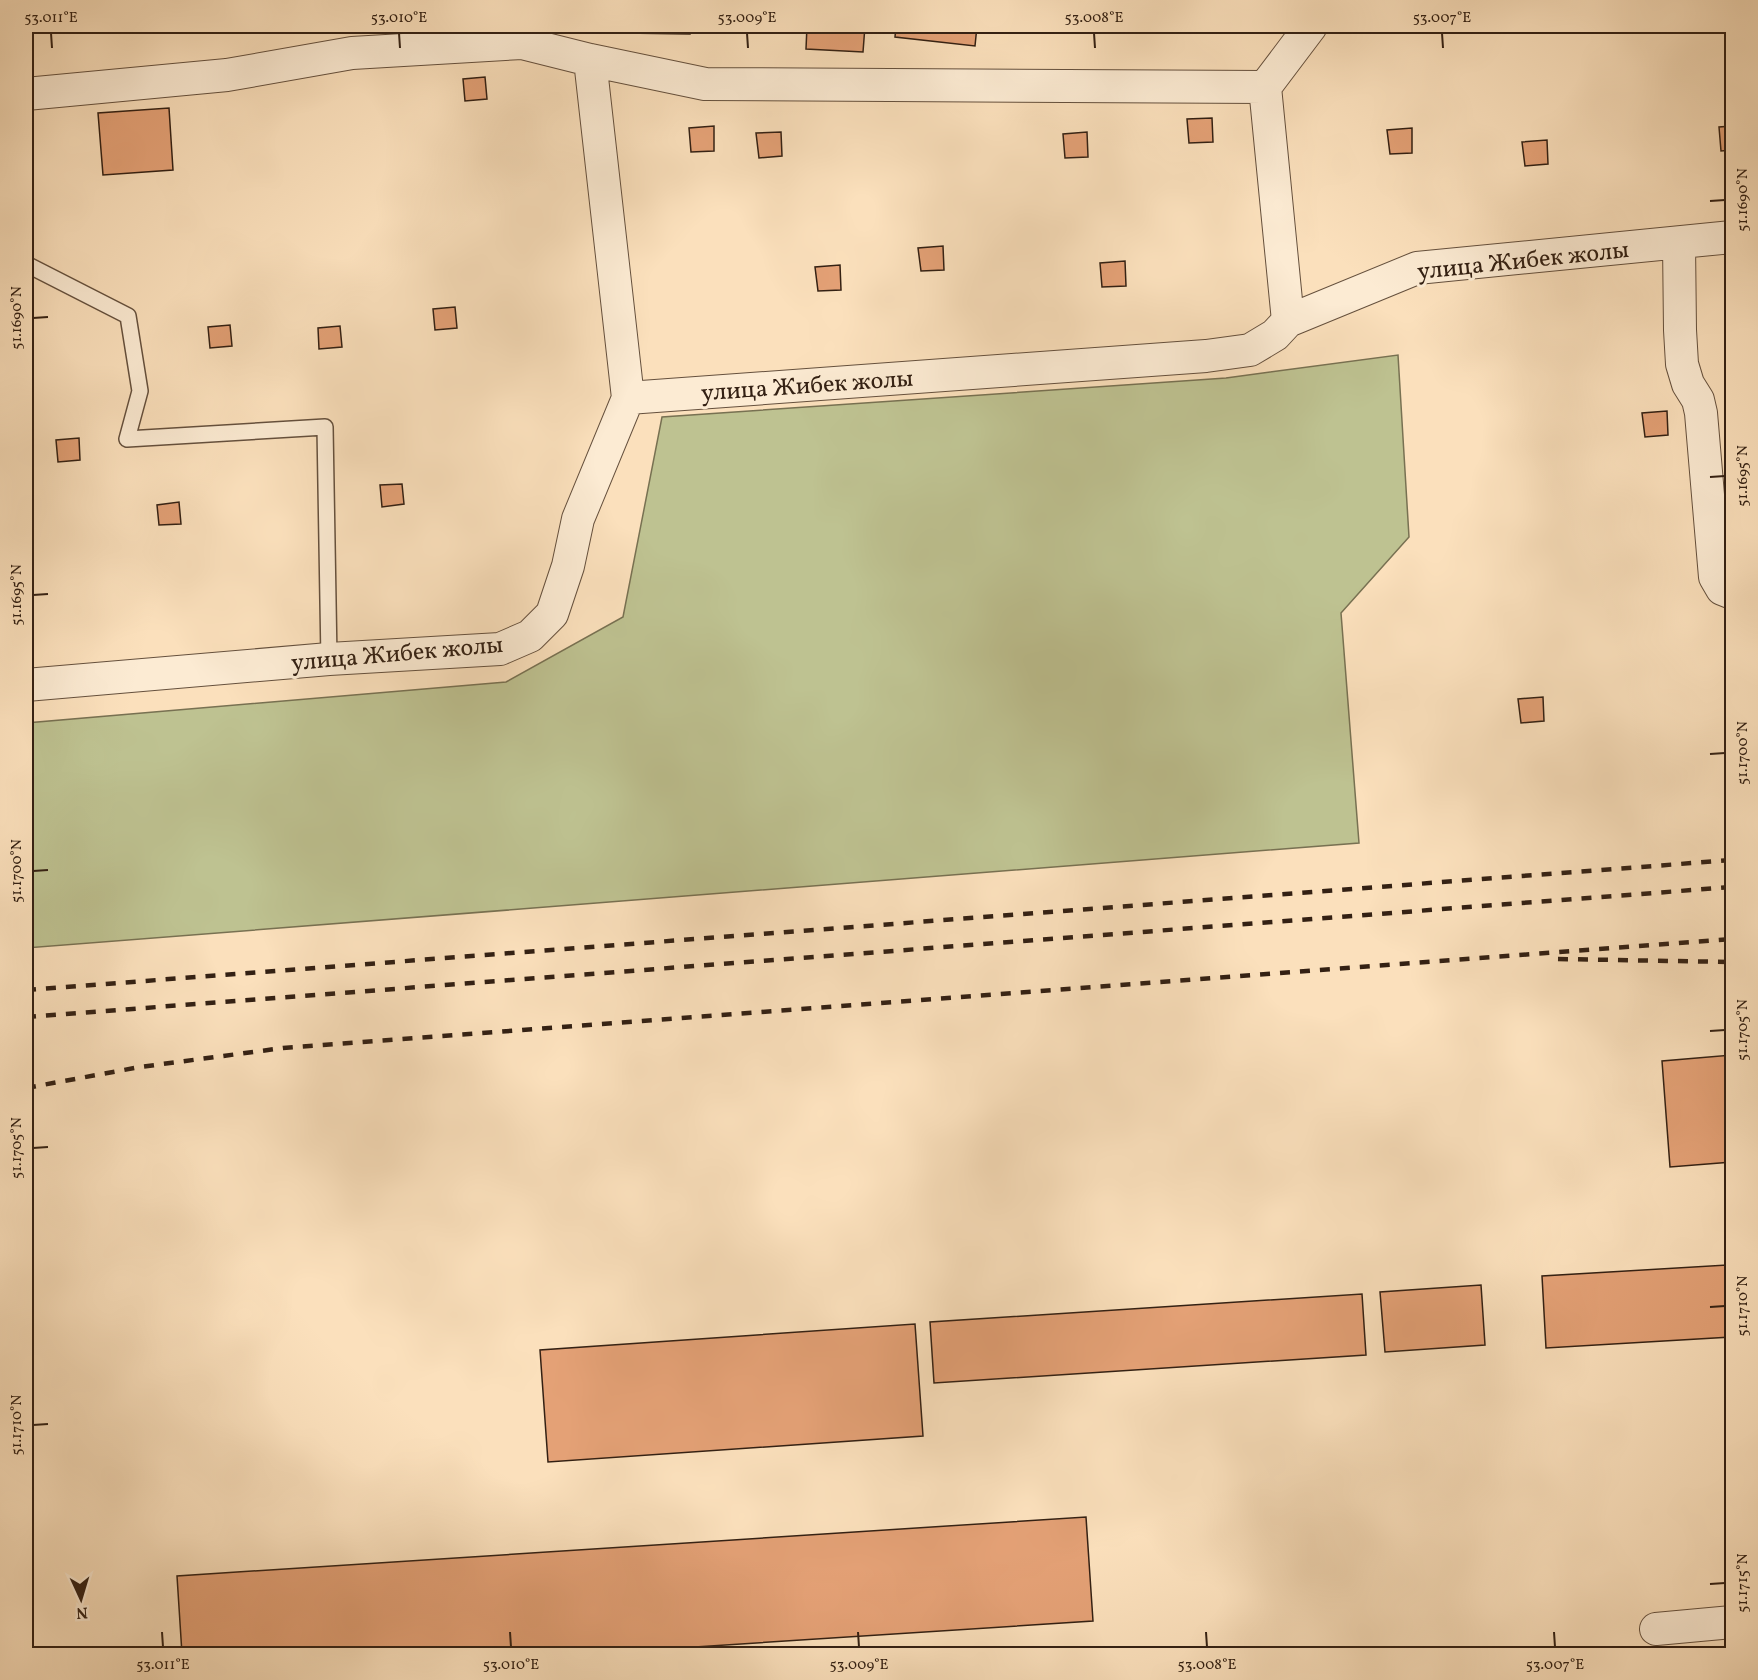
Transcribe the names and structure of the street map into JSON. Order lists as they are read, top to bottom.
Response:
{
  "streets": {
    "street": ["улица Жибек жолы"]
  },
  "north": "bottom",
  "coordinates": [
    "53.011°E",
    "53.010°E",
    "53.009°E",
    "53.008°E",
    "53.007°E",
    "51.1690°N",
    "51.1695°N",
    "51.1700°N",
    "51.1705°N",
    "51.1710°N",
    "51.1715°N"
  ]
}
